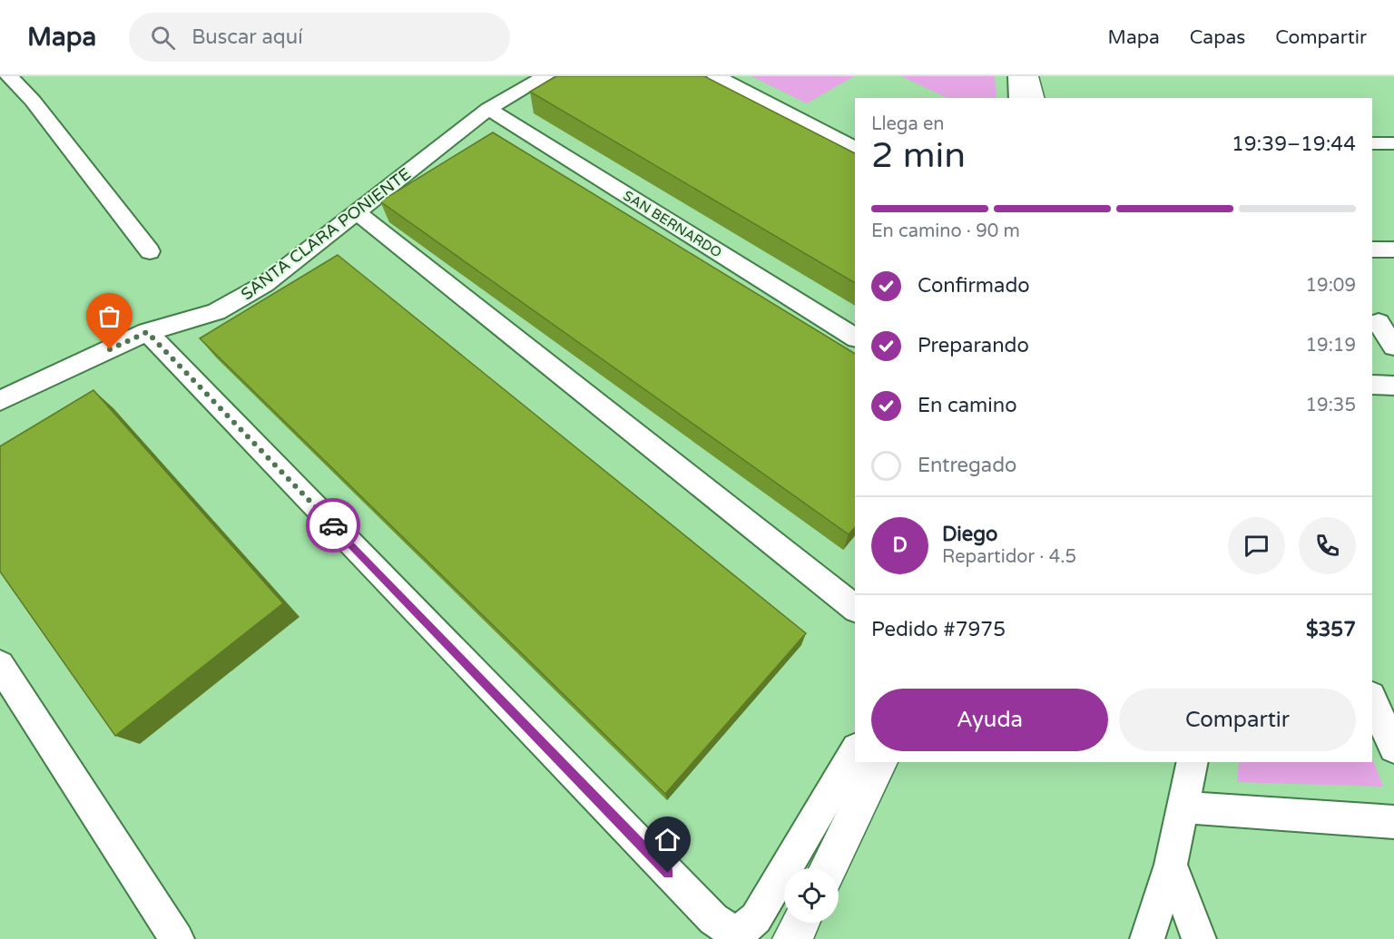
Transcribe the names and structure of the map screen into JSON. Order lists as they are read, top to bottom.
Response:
{
  "streets": {
    "street": ["SAN BERNARDO", "SANTA CLARA PONIENTE"]
  },
  "crossings": [
    ["SAN BERNARDO", "SANTA CLARA PONIENTE"]
  ],
  "page": {
    "header": "Mapa",
    "search": "Buscar aquí",
    "nav": ["Mapa", "Capas", "Compartir"],
    "heading": ["2 min", "Llega en", "19:39–19:44"],
    "panel": [
      "Diego",
      "Repartidor · 4.5",
      "Pedido #7975",
      "$357"
    ],
    "bar": "En camino · 90 m",
    "list": [
      ["Confirmado", "19:09"],
      ["Preparando", "19:19"],
      ["En camino", "19:35"],
      "Entregado"
    ],
    "round": "D",
    "buttons": ["Ayuda", "Compartir"]
  }
}
